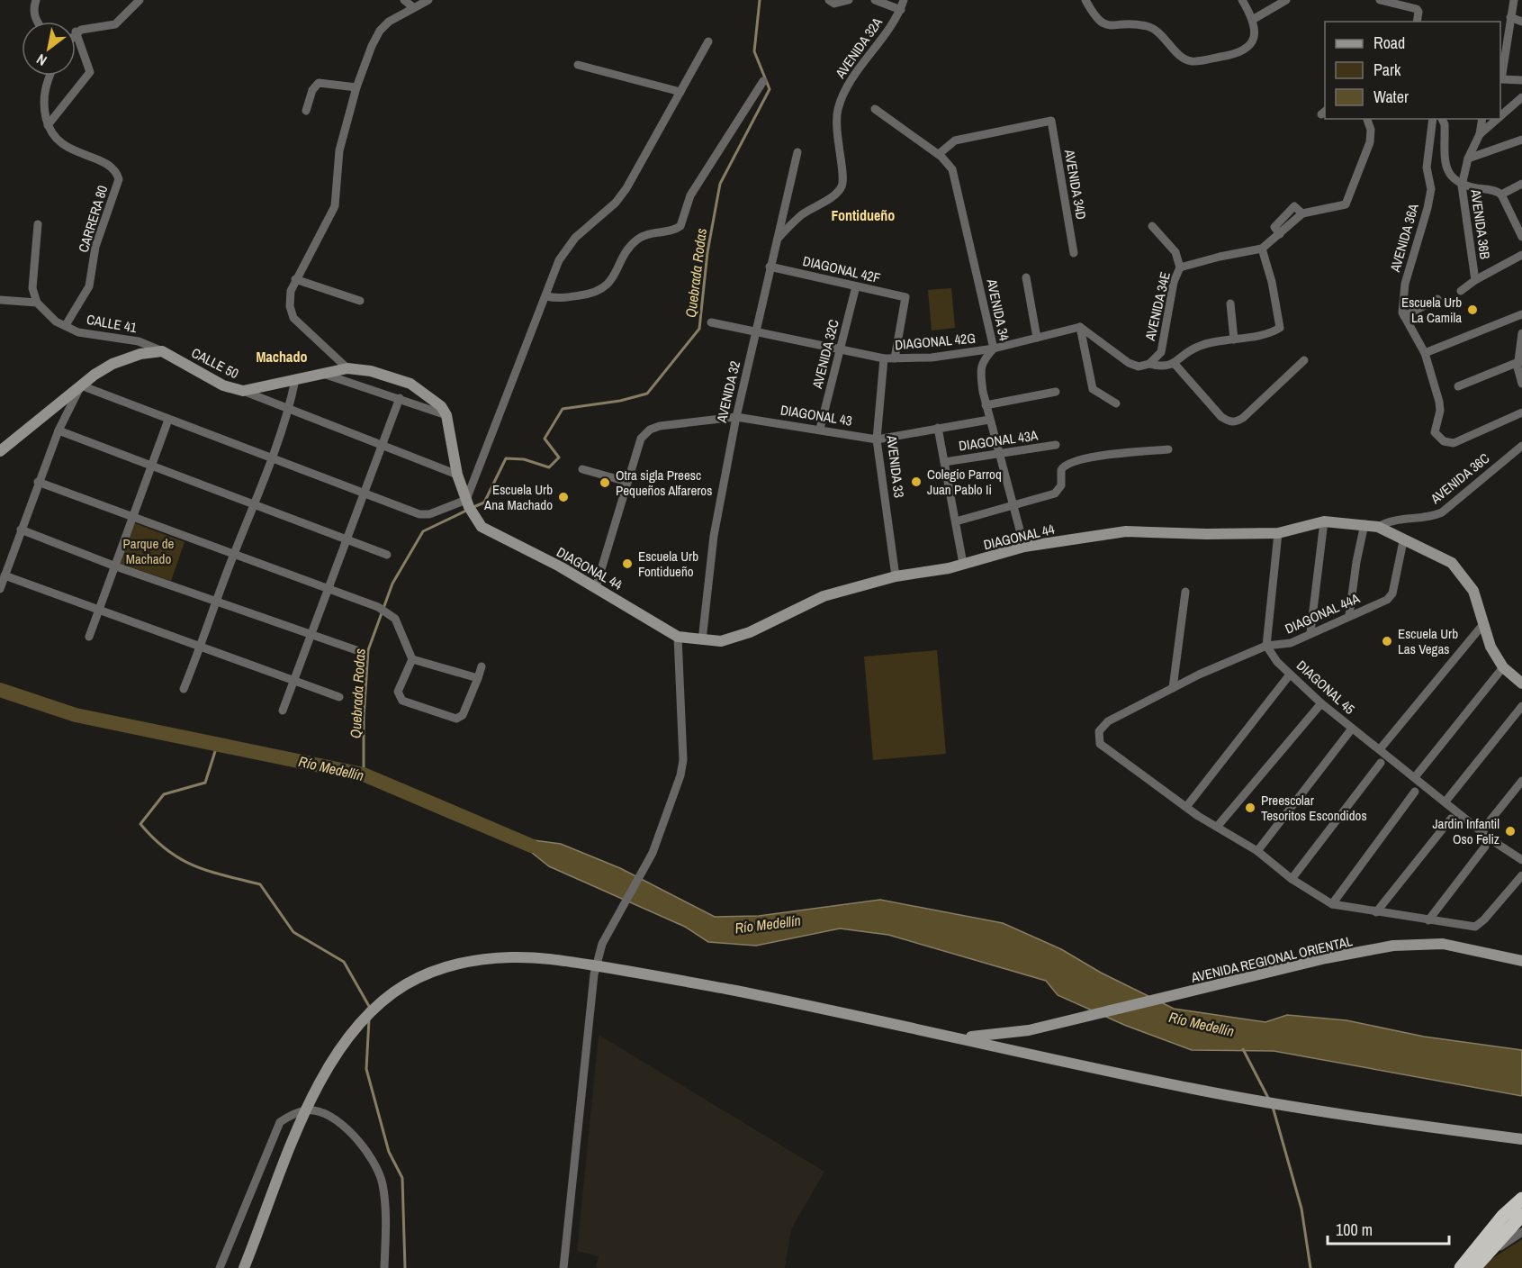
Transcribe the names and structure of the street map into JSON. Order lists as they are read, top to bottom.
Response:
{
  "streets": {
    "main road": ["CALLE 50", "DIAGONAL 44", "AVENIDA REGIONAL ORIENTAL"],
    "street": [
      "AVENIDA 32A",
      "AVENIDA 34D",
      "CARRERA 80",
      "AVENIDA 36B",
      "AVENIDA 36A",
      "DIAGONAL 42F",
      "AVENIDA 34E",
      "AVENIDA 34",
      "CALLE 41",
      "DIAGONAL 42G",
      "AVENIDA 32C",
      "AVENIDA 32",
      "DIAGONAL 43",
      "DIAGONAL 43A",
      "AVENIDA 33",
      "AVENIDA 36C",
      "DIAGONAL 44A",
      "DIAGONAL 45"
    ]
  },
  "crossings": [
    ["AVENIDA 32A", "AVENIDA 32"],
    ["AVENIDA 34D", "AVENIDA 34"],
    ["CARRERA 80", "CALLE 41"],
    ["DIAGONAL 42F", "DIAGONAL 42G"],
    ["DIAGONAL 42F", "AVENIDA 32C"],
    ["DIAGONAL 42F", "AVENIDA 32"],
    ["AVENIDA 34", "DIAGONAL 42G"],
    ["AVENIDA 34", "DIAGONAL 43"],
    ["AVENIDA 34", "DIAGONAL 43A"],
    ["AVENIDA 34", "DIAGONAL 44"],
    ["CALLE 41", "CALLE 50"],
    ["DIAGONAL 42G", "AVENIDA 32C"],
    ["DIAGONAL 42G", "AVENIDA 32"],
    ["DIAGONAL 42G", "AVENIDA 33"],
    ["AVENIDA 32C", "DIAGONAL 43"],
    ["AVENIDA 32", "DIAGONAL 43"],
    ["AVENIDA 32", "DIAGONAL 44"],
    ["DIAGONAL 43", "AVENIDA 33"],
    ["AVENIDA 33", "DIAGONAL 44"],
    ["AVENIDA 36C", "DIAGONAL 44"],
    ["DIAGONAL 44", "DIAGONAL 44A"],
    ["DIAGONAL 44A", "DIAGONAL 45"]
  ],
  "districts": ["Fontidueño", "Machado"],
  "water": ["Quebrada Rodas", "Río Medellín"],
  "parks": ["Parque de Machado"],
  "places": [
    "Escuela Urb La Camila",
    "Colegio Parroq Juan Pablo Ii",
    "Otra sigla Preesc Pequeños Alfareros",
    "Escuela Urb Ana Machado",
    "Escuela Urb Fontidueño",
    "Escuela Urb Las Vegas",
    "Preescolar Tesoritos Escondidos",
    "Jardin Infantil Oso Feliz"
  ],
  "legend": ["Road", "Park", "Water"],
  "scale_bar": "100 m",
  "north": "bottom left"
}
